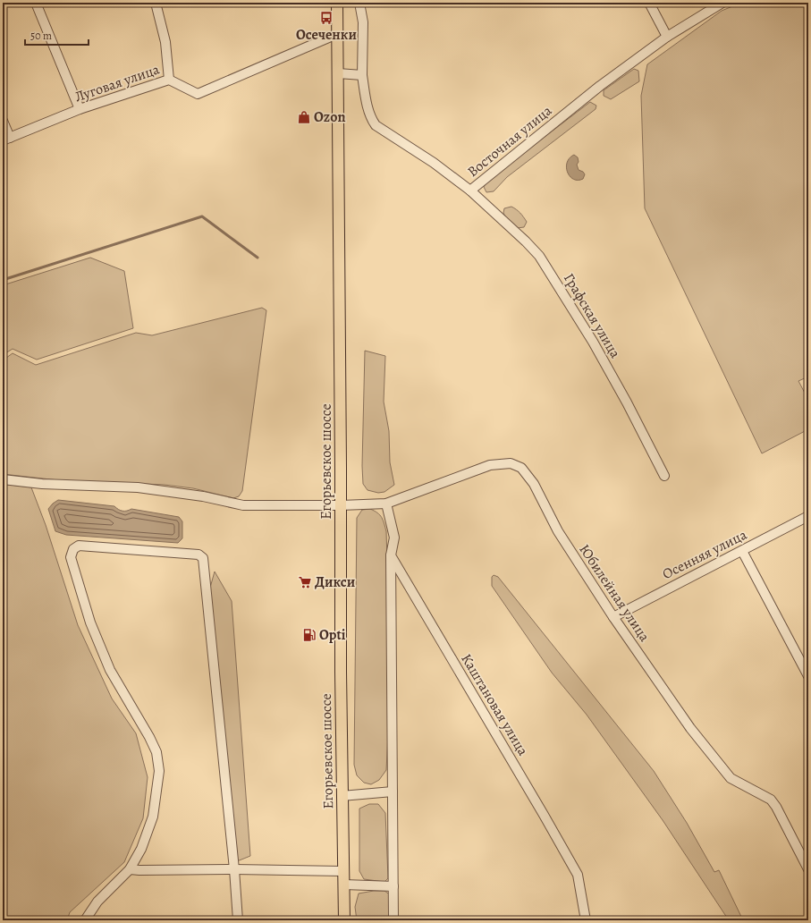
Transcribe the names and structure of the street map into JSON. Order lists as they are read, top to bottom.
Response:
{
  "streets": {
    "main road": ["Егорьевское шоссе"],
    "street": [
      "Луговая улица",
      "Восточная улица",
      "Графская улица",
      "Осенняя улица",
      "Юбилейная улица",
      "Каштановая улица"
    ]
  },
  "crossings": [
    ["Луговая улица", "Егорьевское шоссе"],
    ["Восточная улица", "Графская улица"],
    ["Егорьевское шоссе", "Юбилейная улица"],
    ["Осенняя улица", "Юбилейная улица"]
  ],
  "places": {
    "bus stop": ["Осеченки"],
    "shop": ["Ozon"],
    "supermarket": ["Дикси"],
    "fuel station": ["Opti"]
  },
  "scale_bar": "50 m"
}
